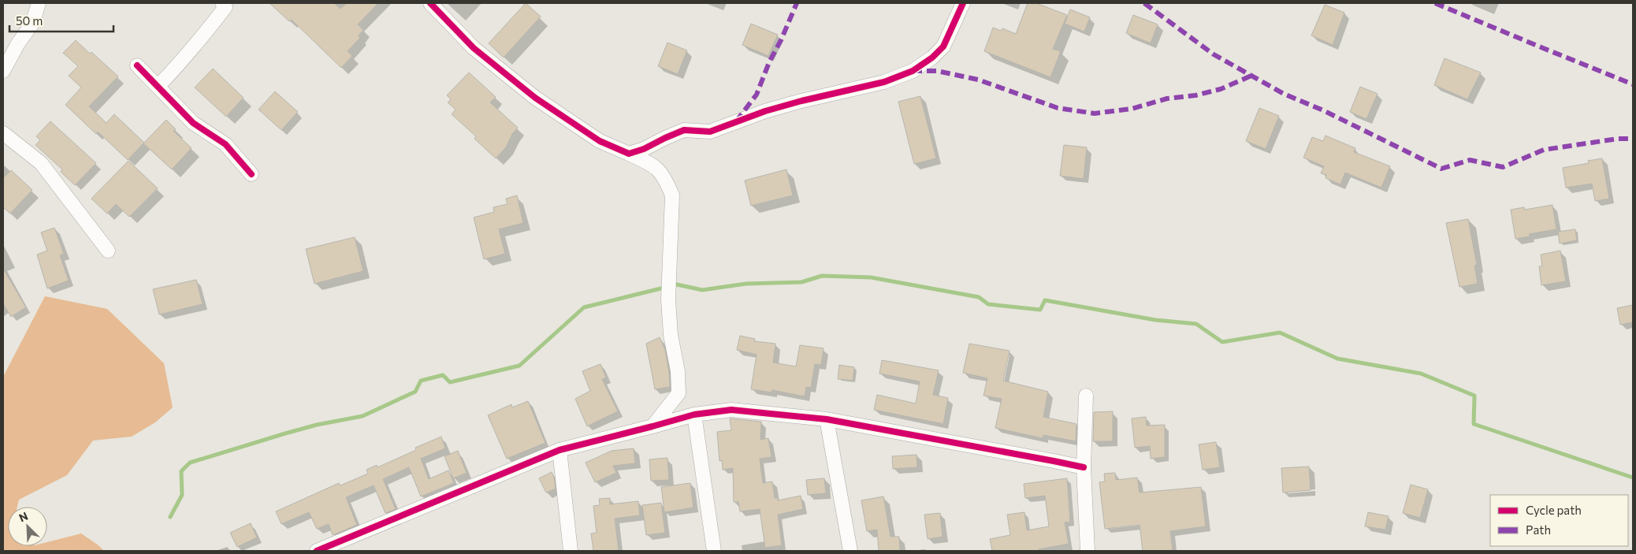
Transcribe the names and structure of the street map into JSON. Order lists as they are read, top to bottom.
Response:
{
  "legend": ["Cycle path", "Path"],
  "scale_bar": "50 m",
  "north": "top left"
}
